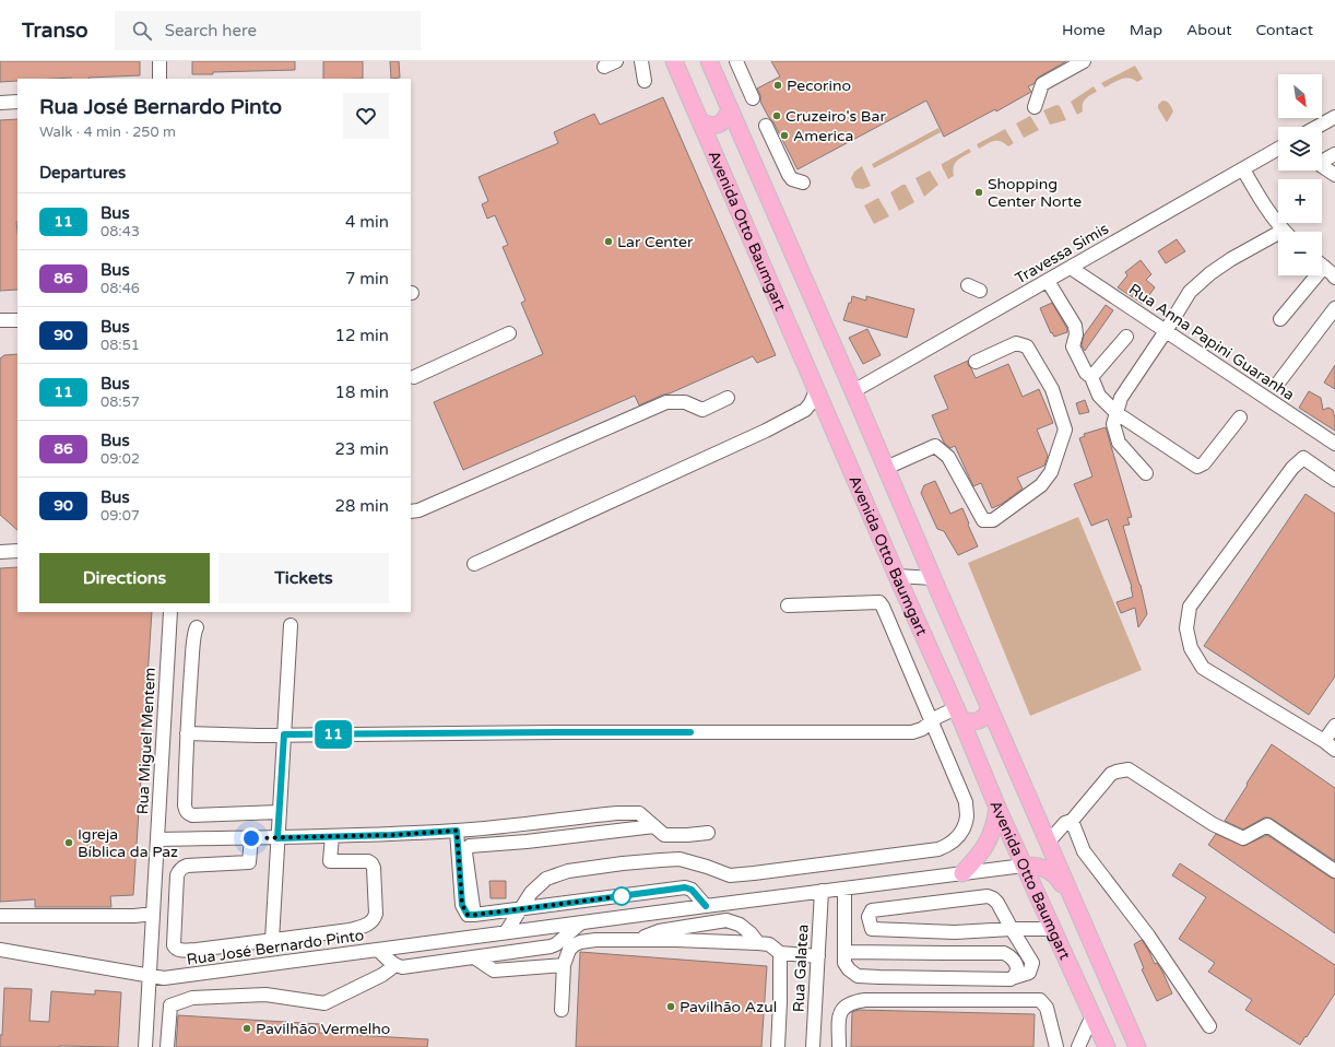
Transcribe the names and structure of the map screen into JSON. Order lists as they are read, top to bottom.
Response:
{
  "streets": {
    "main road": ["Avenida Otto Baumgart"],
    "street": [
      "Travessa Simis",
      "Rua Anna Papini Guaranha",
      "Rua Miguel Mentem",
      "Rua José Bernardo Pinto",
      "Rua Galatea"
    ]
  },
  "crossings": [
    ["Avenida Otto Baumgart", "Travessa Simis"],
    ["Avenida Otto Baumgart", "Rua José Bernardo Pinto"],
    ["Travessa Simis", "Rua Anna Papini Guaranha"],
    ["Rua Miguel Mentem", "Rua José Bernardo Pinto"],
    ["Rua José Bernardo Pinto", "Rua Galatea"]
  ],
  "places": [
    "Pecorino",
    "Cruzeiro's Bar",
    "America",
    "Shopping Center Norte",
    "Lar Center",
    "Igreja Bíblica da Paz",
    "Pavilhão Azul",
    "Pavilhão Vermelho"
  ],
  "lines": ["bus line 11"],
  "north": "bottom right",
  "page": {
    "header": "Transo",
    "search": "Search here",
    "nav": [
      "Home",
      "Map",
      "About",
      "Contact"
    ],
    "on_map": "11",
    "map_buttons": ["+", "−"],
    "heading": [
      ["Rua José Bernardo Pinto", "Walk · 4 min · 250 m"],
      "Departures"
    ],
    "list": [
      {
        "mark": "11",
        "name": "Bus",
        "note": "08:43",
        "value": "4 min"
      },
      {
        "mark": "86",
        "name": "Bus",
        "note": "08:46",
        "value": "7 min"
      },
      {
        "mark": "90",
        "name": "Bus",
        "note": "08:51",
        "value": "12 min"
      },
      {
        "mark": "11",
        "name": "Bus",
        "note": "08:57",
        "value": "18 min"
      },
      {
        "mark": "86",
        "name": "Bus",
        "note": "09:02",
        "value": "23 min"
      },
      {
        "mark": "90",
        "name": "Bus",
        "note": "09:07",
        "value": "28 min"
      }
    ],
    "buttons": ["Directions", "Tickets"]
  }
}
